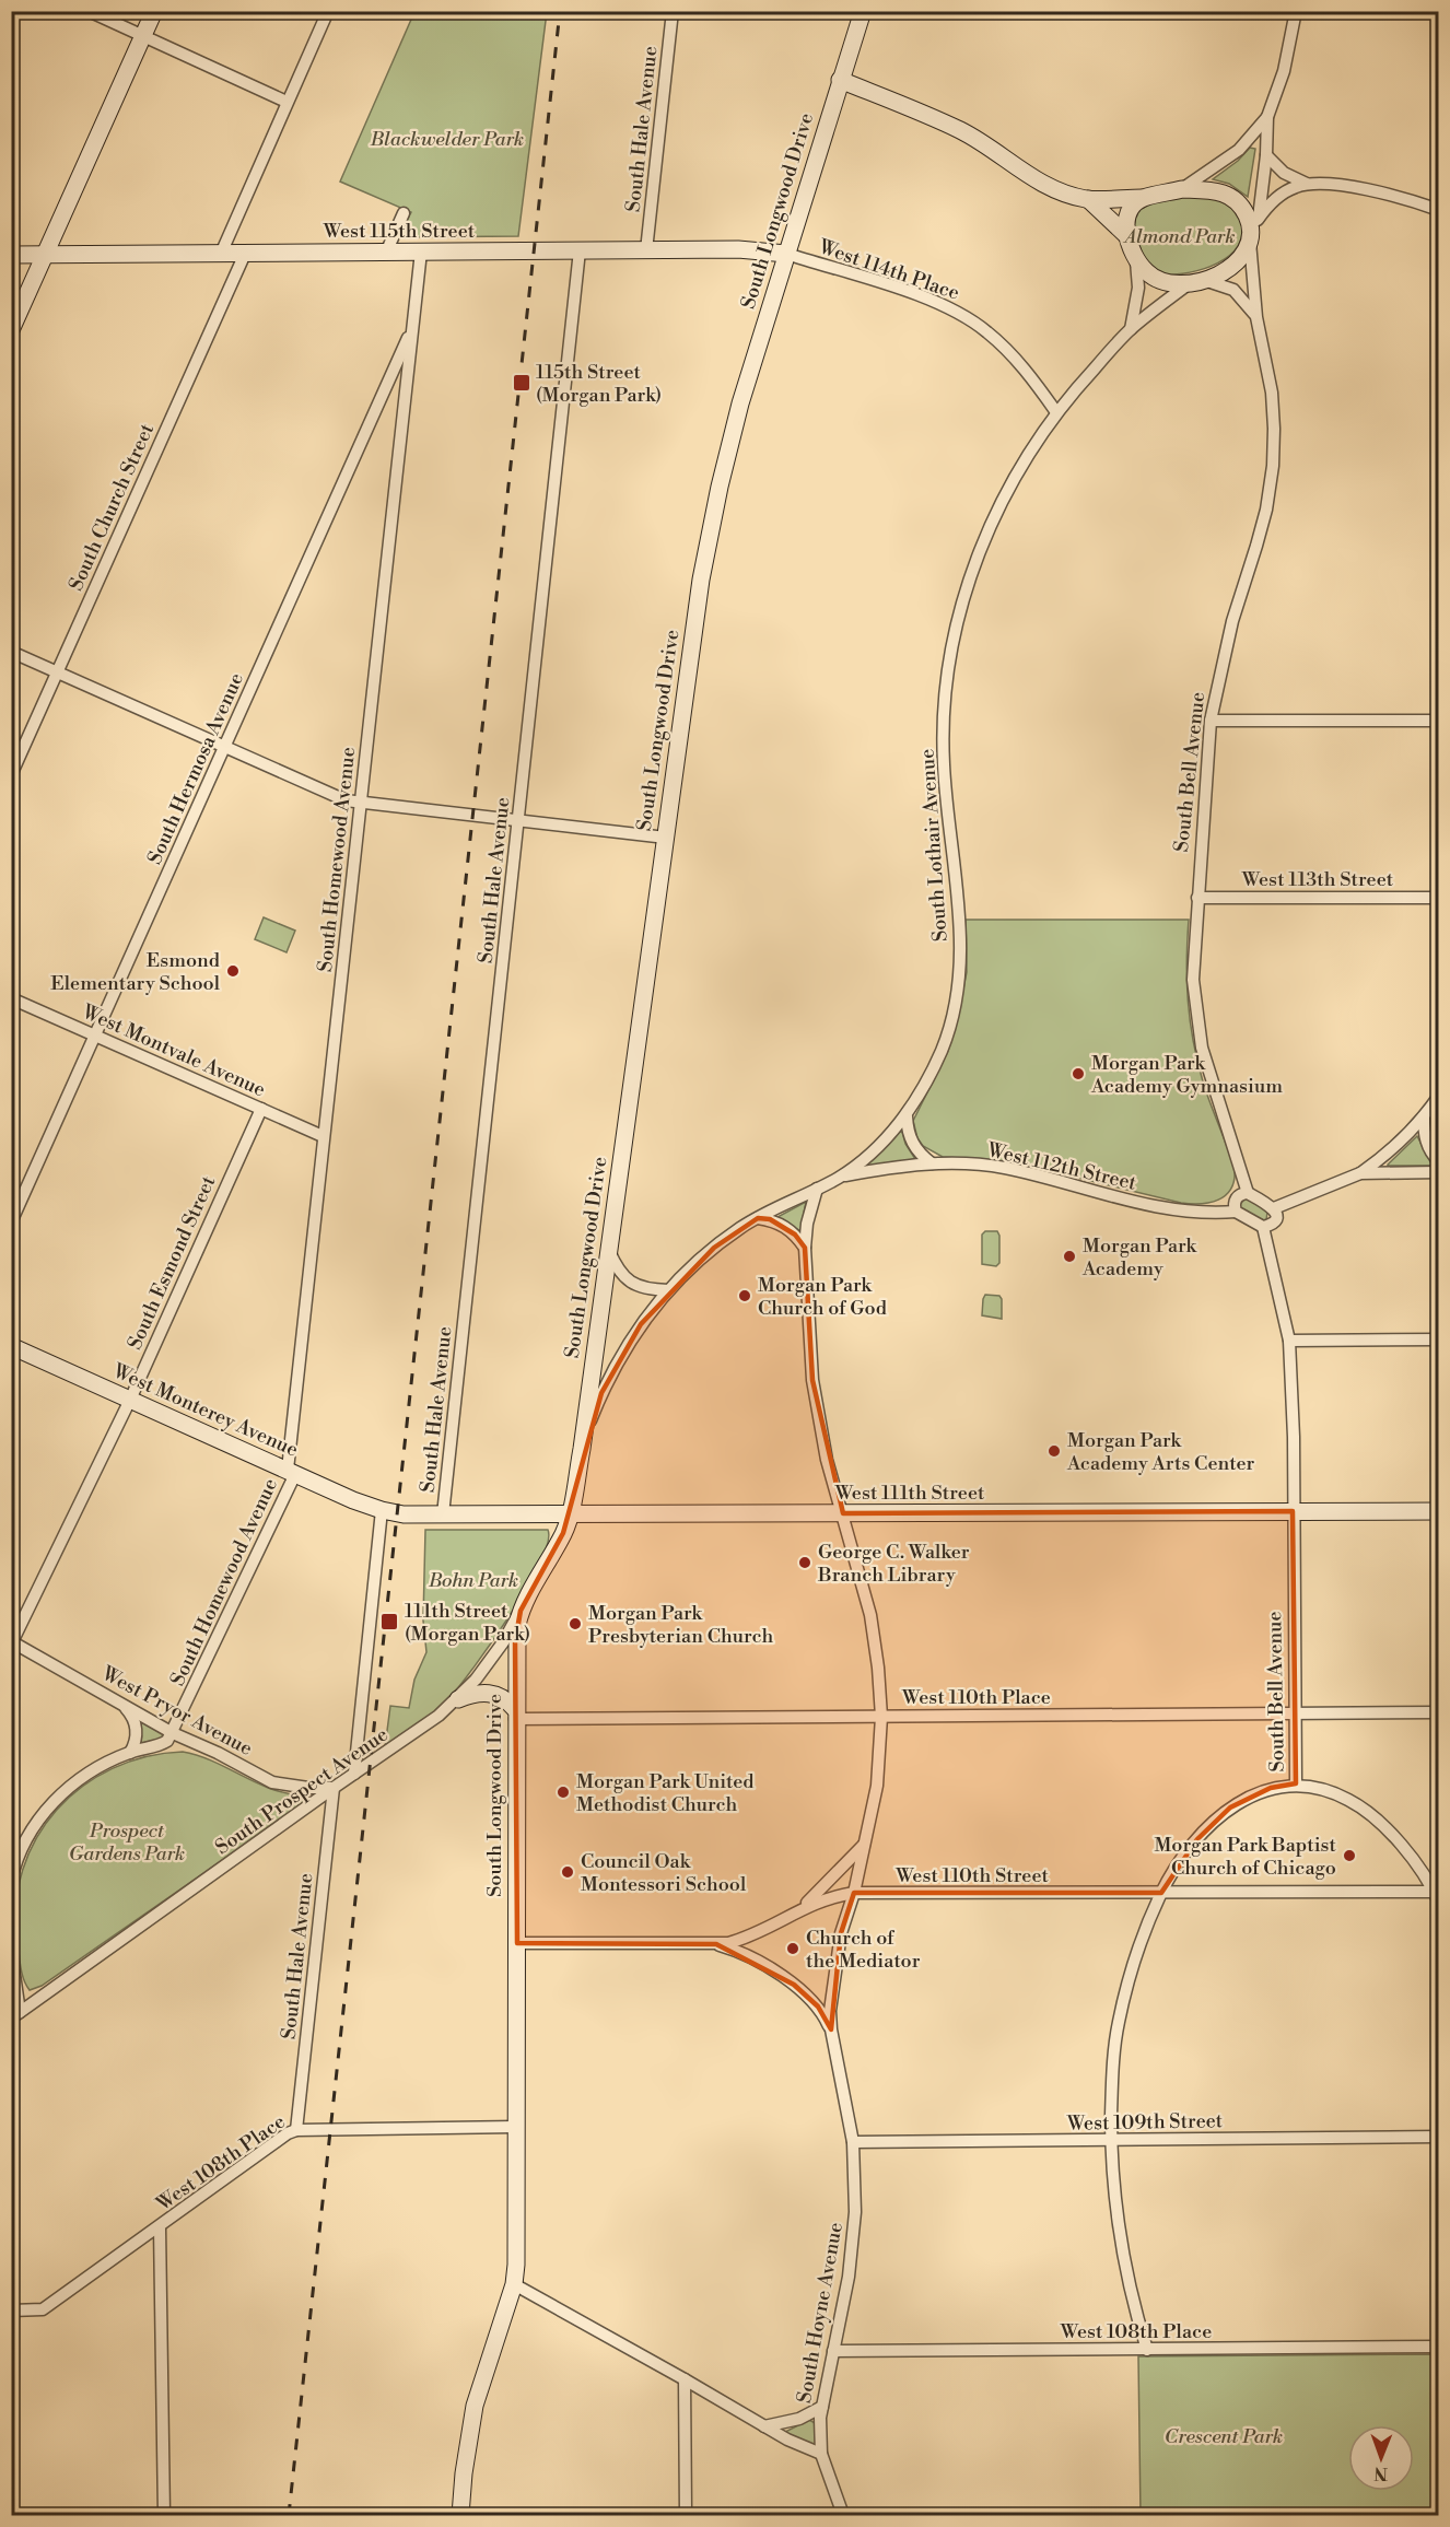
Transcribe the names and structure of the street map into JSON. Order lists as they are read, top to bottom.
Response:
{
  "streets": {
    "street": [
      "South Hale Avenue",
      "South Longwood Drive",
      "West 115th Street",
      "West 114th Place",
      "South Church Street",
      "South Hermosa Avenue",
      "South Bell Avenue",
      "South Lothair Avenue",
      "South Homewood Avenue",
      "West 113th Street",
      "West Montvale Avenue",
      "West 112th Street",
      "South Esmond Street",
      "West Monterey Avenue",
      "West 111th Street",
      "West 110th Place",
      "West Pryor Avenue",
      "South Prospect Avenue",
      "West 110th Street",
      "West 109th Street",
      "West 108th Place",
      "South Hoyne Avenue"
    ]
  },
  "crossings": [
    ["South Hale Avenue", "West 115th Street"],
    ["South Hale Avenue", "West 111th Street"],
    ["South Hale Avenue", "West Pryor Avenue"],
    ["South Hale Avenue", "South Prospect Avenue"],
    ["South Hale Avenue", "West 108th Place"],
    ["South Longwood Drive", "West 115th Street"],
    ["South Longwood Drive", "West 114th Place"],
    ["South Longwood Drive", "South Lothair Avenue"],
    ["South Longwood Drive", "West 111th Street"],
    ["South Longwood Drive", "West 110th Place"],
    ["South Longwood Drive", "South Prospect Avenue"],
    ["South Longwood Drive", "West 110th Street"],
    ["South Longwood Drive", "West 108th Place"],
    ["West 115th Street", "West 114th Place"],
    ["West 115th Street", "South Church Street"],
    ["West 115th Street", "South Homewood Avenue"],
    ["West 114th Place", "South Lothair Avenue"],
    ["South Hermosa Avenue", "South Homewood Avenue"],
    ["South Hermosa Avenue", "West Montvale Avenue"],
    ["South Bell Avenue", "South Lothair Avenue"],
    ["South Bell Avenue", "West 113th Street"],
    ["South Bell Avenue", "West 111th Street"],
    ["South Bell Avenue", "West 110th Place"],
    ["South Bell Avenue", "West 110th Street"],
    ["South Bell Avenue", "West 109th Street"],
    ["South Bell Avenue", "West 108th Place"],
    ["South Lothair Avenue", "West 112th Street"],
    ["South Lothair Avenue", "South Hoyne Avenue"],
    ["South Homewood Avenue", "West Montvale Avenue"],
    ["South Homewood Avenue", "West Monterey Avenue"],
    ["South Homewood Avenue", "West Pryor Avenue"],
    ["West Montvale Avenue", "South Esmond Street"],
    ["South Esmond Street", "West Monterey Avenue"],
    ["South Esmond Street", "West Pryor Avenue"],
    ["West Monterey Avenue", "West 111th Street"],
    ["West 111th Street", "South Hoyne Avenue"],
    ["West 110th Place", "South Hoyne Avenue"],
    ["West Pryor Avenue", "South Prospect Avenue"],
    ["West 110th Street", "South Hoyne Avenue"],
    ["West 109th Street", "South Hoyne Avenue"],
    ["West 108th Place", "South Hoyne Avenue"]
  ],
  "parks": [
    "Blackwelder Park",
    "Almond Park",
    "Bohn Park",
    "Prospect Gardens Park",
    "Crescent Park"
  ],
  "places": {
    "transit": ["115th Street (Morgan Park)", "111th Street (Morgan Park)"],
    "other": [
      "Esmond Elementary School",
      "Morgan Park Academy Gymnasium",
      "Morgan Park Academy",
      "Morgan Park Church of God",
      "Morgan Park Academy Arts Center",
      "George C. Walker Branch Library",
      "Morgan Park Presbyterian Church",
      "Morgan Park United Methodist Church",
      "Morgan Park Baptist Church of Chicago",
      "Council Oak Montessori School",
      "Church of the Mediator"
    ]
  },
  "north": "bottom"
}
